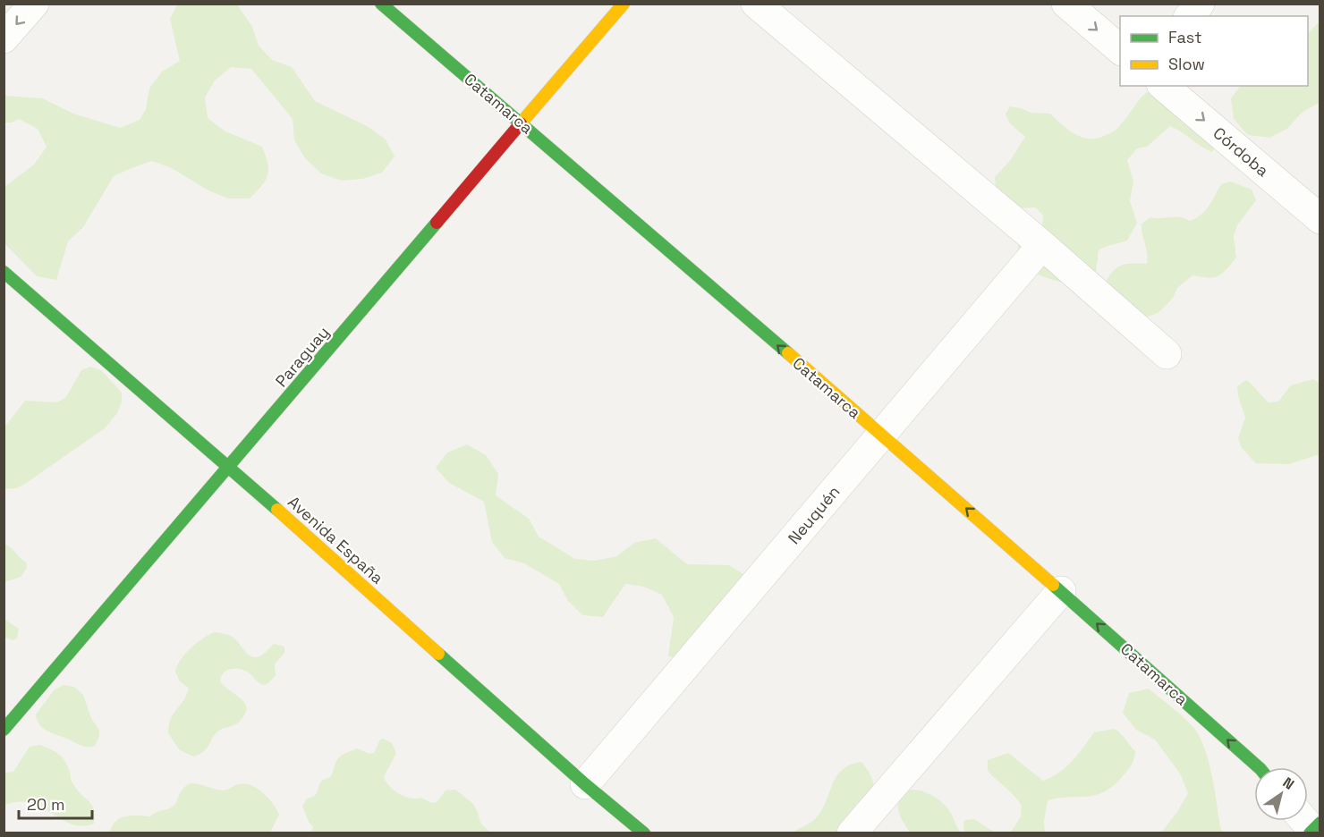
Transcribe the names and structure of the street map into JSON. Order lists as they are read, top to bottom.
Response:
{
  "streets": {
    "street": [
      "Catamarca",
      "Córdoba",
      "Paraguay",
      "Neuquén",
      "Avenida España"
    ]
  },
  "crossings": [
    ["Catamarca", "Paraguay"],
    ["Catamarca", "Neuquén"],
    ["Paraguay", "Avenida España"],
    ["Neuquén", "Avenida España"]
  ],
  "one_way": ["Catamarca"],
  "legend": ["Fast", "Slow"],
  "scale_bar": "20 m",
  "north": "top right"
}
